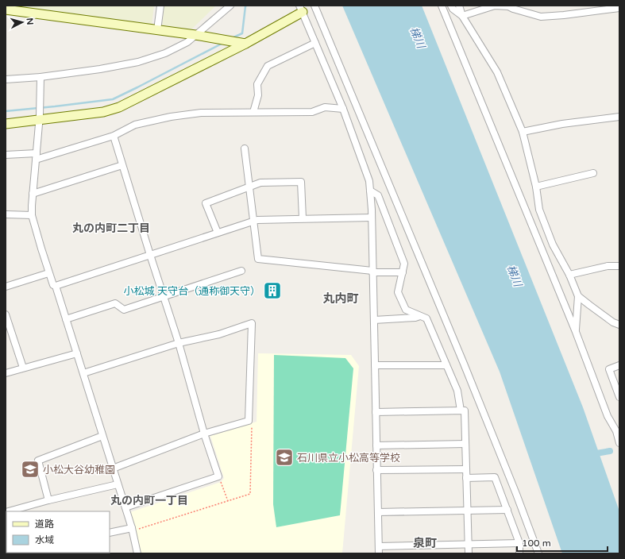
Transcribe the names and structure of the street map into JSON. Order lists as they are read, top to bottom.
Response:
{
  "districts": [
    "丸の内町二丁目",
    "丸内町",
    "丸の内町一丁目",
    "泉町"
  ],
  "water": ["梯川"],
  "places": {
    "building": ["小松城 天守台（通称御天守）"],
    "school or university": ["石川県立小松高等学校", "小松大谷幼稚園"]
  },
  "legend": ["道路", "水域"],
  "scale_bar": "100 m",
  "north": "right"
}
